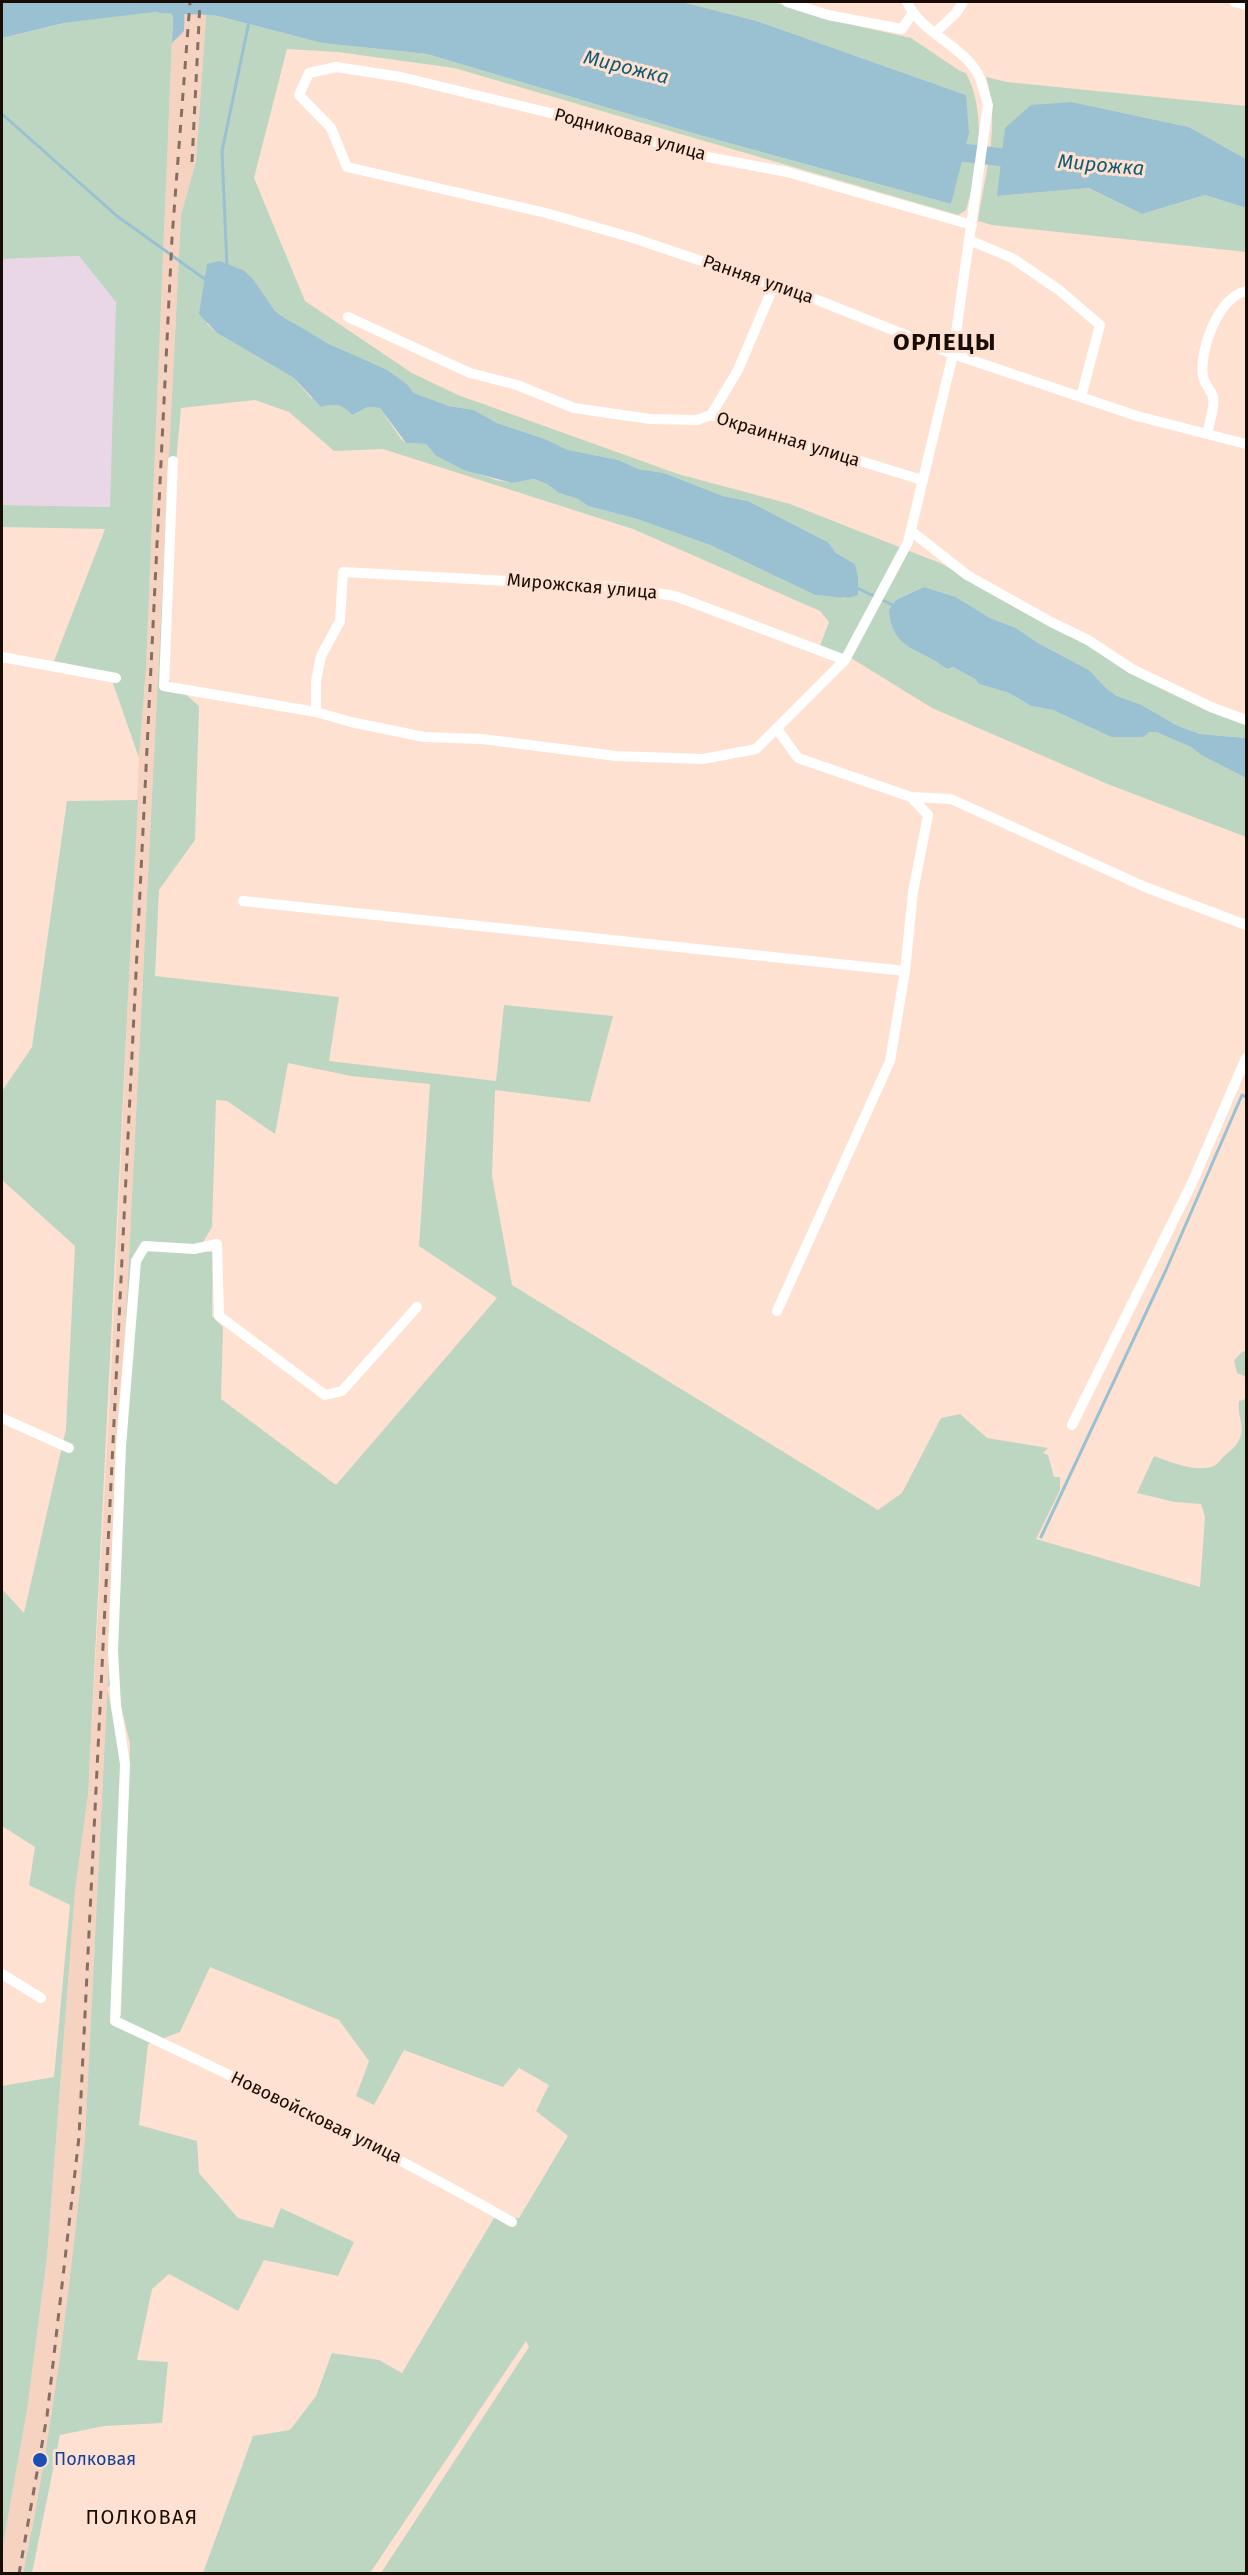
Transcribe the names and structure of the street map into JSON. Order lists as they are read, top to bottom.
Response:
{
  "streets": {
    "street": [
      "Родниковая улица",
      "Ранняя улица",
      "Окраинная улица",
      "Мирожская улица",
      "Нововойсковая улица"
    ]
  },
  "crossings": [
    ["Родниковая улица", "Ранняя улица"]
  ],
  "districts": ["ОРЛЕЦЫ", "ПОЛКОВАЯ"],
  "water": ["Мирожка"],
  "places": ["Полковая"]
}
